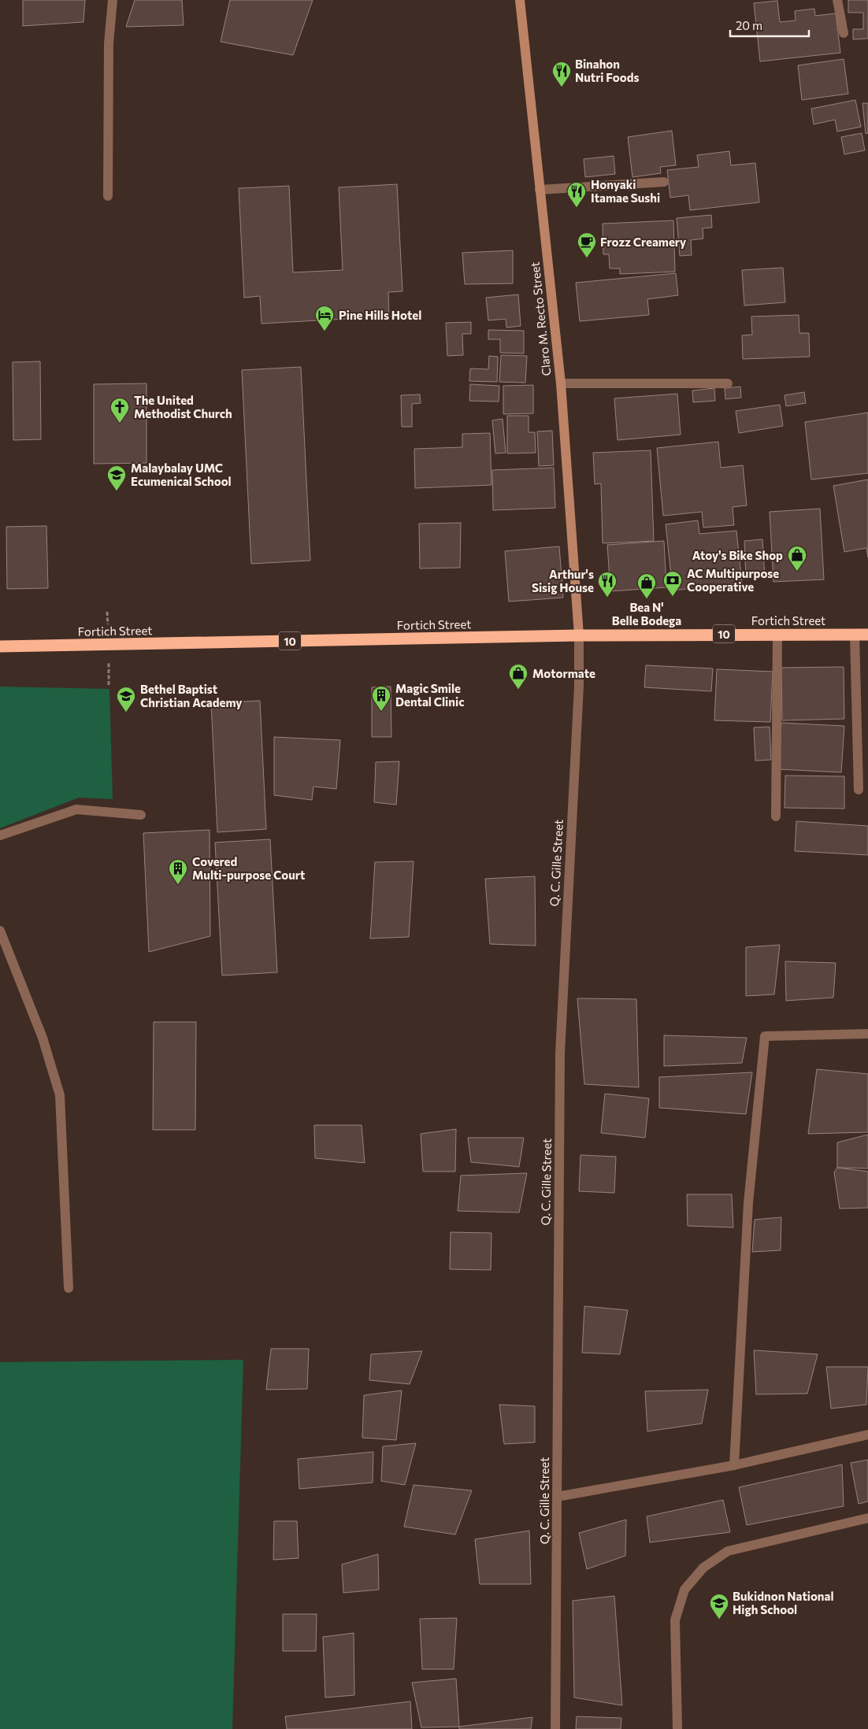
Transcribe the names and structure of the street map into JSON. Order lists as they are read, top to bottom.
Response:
{
  "streets": {
    "highway": ["Fortich Street", "10"],
    "main road": ["Claro M. Recto Street"],
    "street": ["Q. C. Gille Street"]
  },
  "crossings": [
    ["Claro M. Recto Street", "Fortich Street"],
    ["Claro M. Recto Street", "Q. C. Gille Street"],
    ["Fortich Street", "Q. C. Gille Street"]
  ],
  "places": {
    "restaurant": ["Binahon Nutri Foods", "Honyaki Itamae Sushi", "Arthur's Sisig House"],
    "cafe": ["Frozz Creamery"],
    "hotel": ["Pine Hills Hotel"],
    "church": ["The United Methodist Church"],
    "school or university": ["Malaybalay UMC Ecumenical School", "Bethel Baptist Christian Academy", "Bukidnon National High School"],
    "shop": ["Atoy's Bike Shop", "Bea N' Belle Bodega", "Motormate"],
    "bank": ["AC Multipurpose Cooperative"],
    "building": ["Magic Smile Dental Clinic", "Covered Multi-purpose Court"]
  },
  "scale_bar": "20 m"
}
